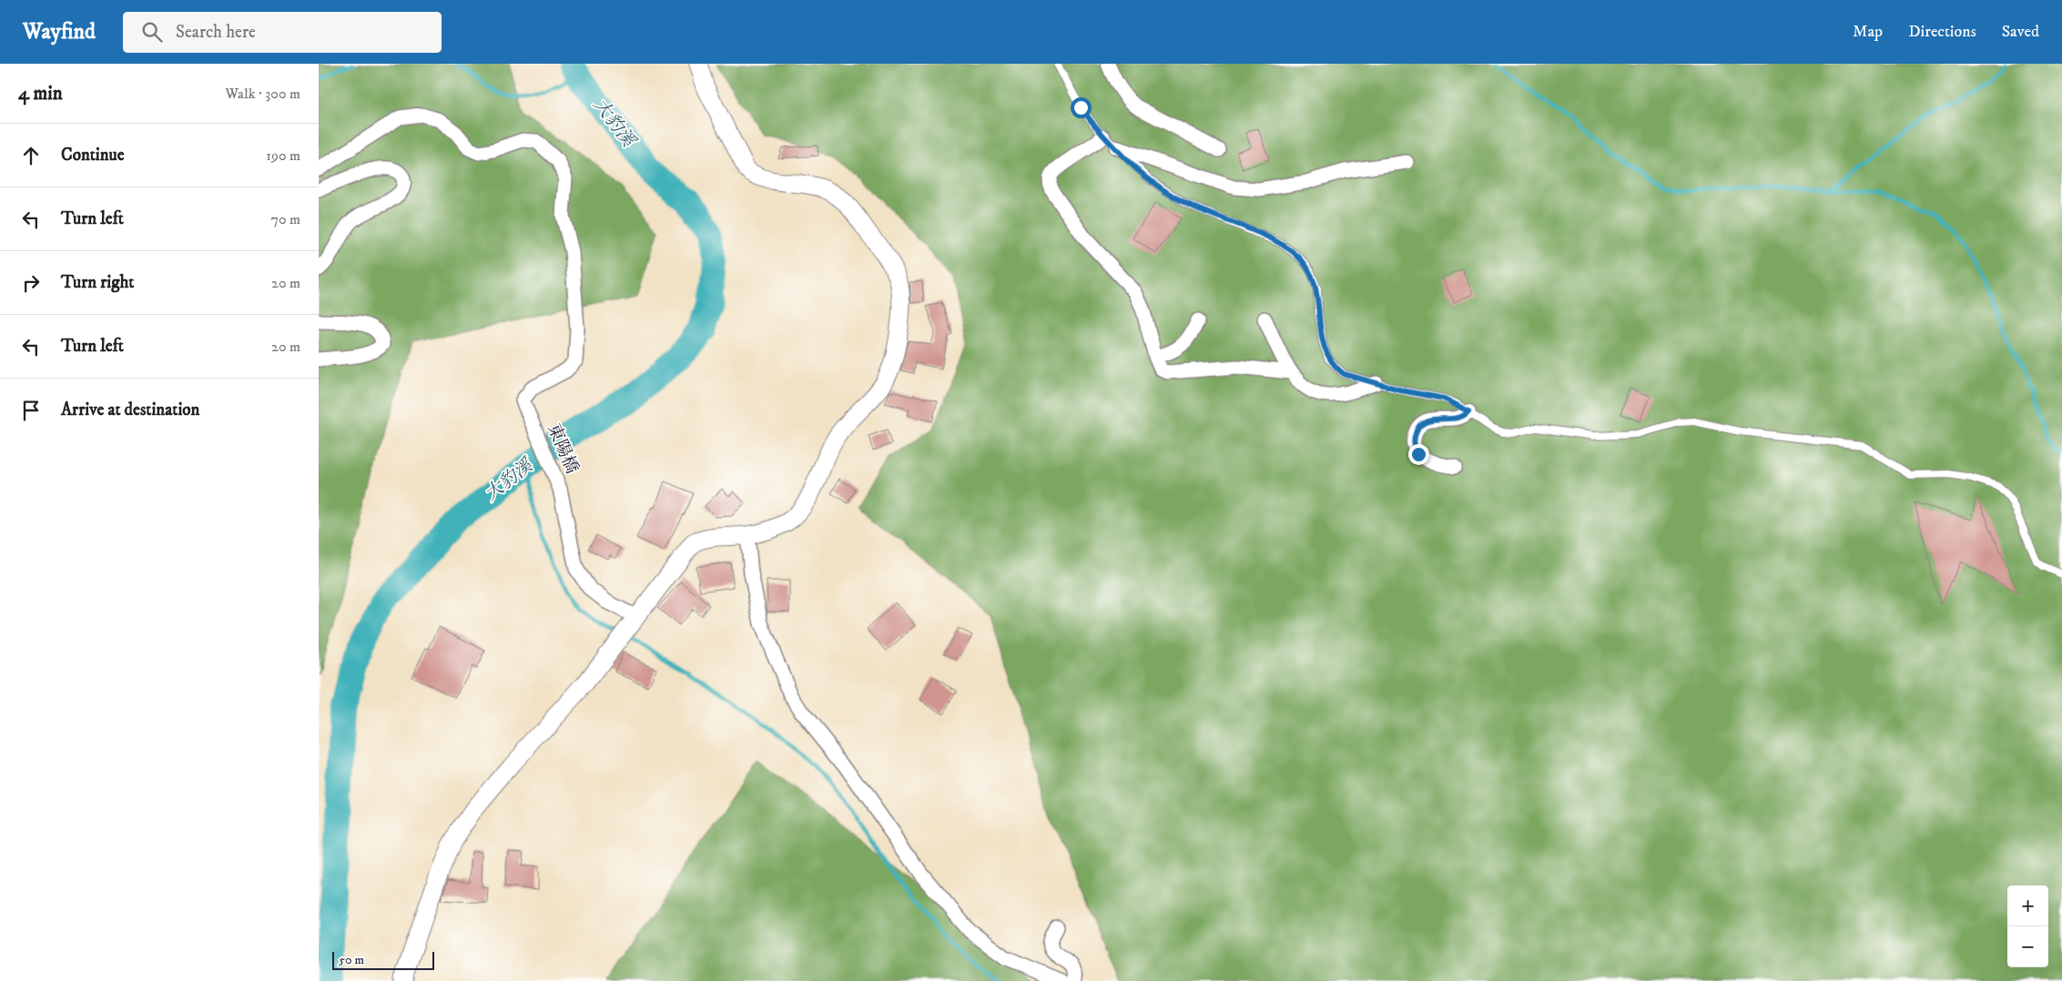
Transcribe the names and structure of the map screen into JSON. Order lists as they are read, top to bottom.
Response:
{
  "streets": {
    "street": ["東陽橋"]
  },
  "water": ["大豹溪"],
  "scale_bar": "50 m",
  "page": {
    "header": "Wayfind",
    "search": "Search here",
    "nav": ["Map", "Directions", "Saved"],
    "heading": ["4 min", "Walk · 300 m"],
    "list": [
      ["Continue", "190 m"],
      ["Turn left", "70 m"],
      ["Turn right", "20 m"],
      ["Turn left", "20 m"],
      "Arrive at destination"
    ],
    "map_buttons": ["+", "−"],
    "scale": "50 m"
  }
}
